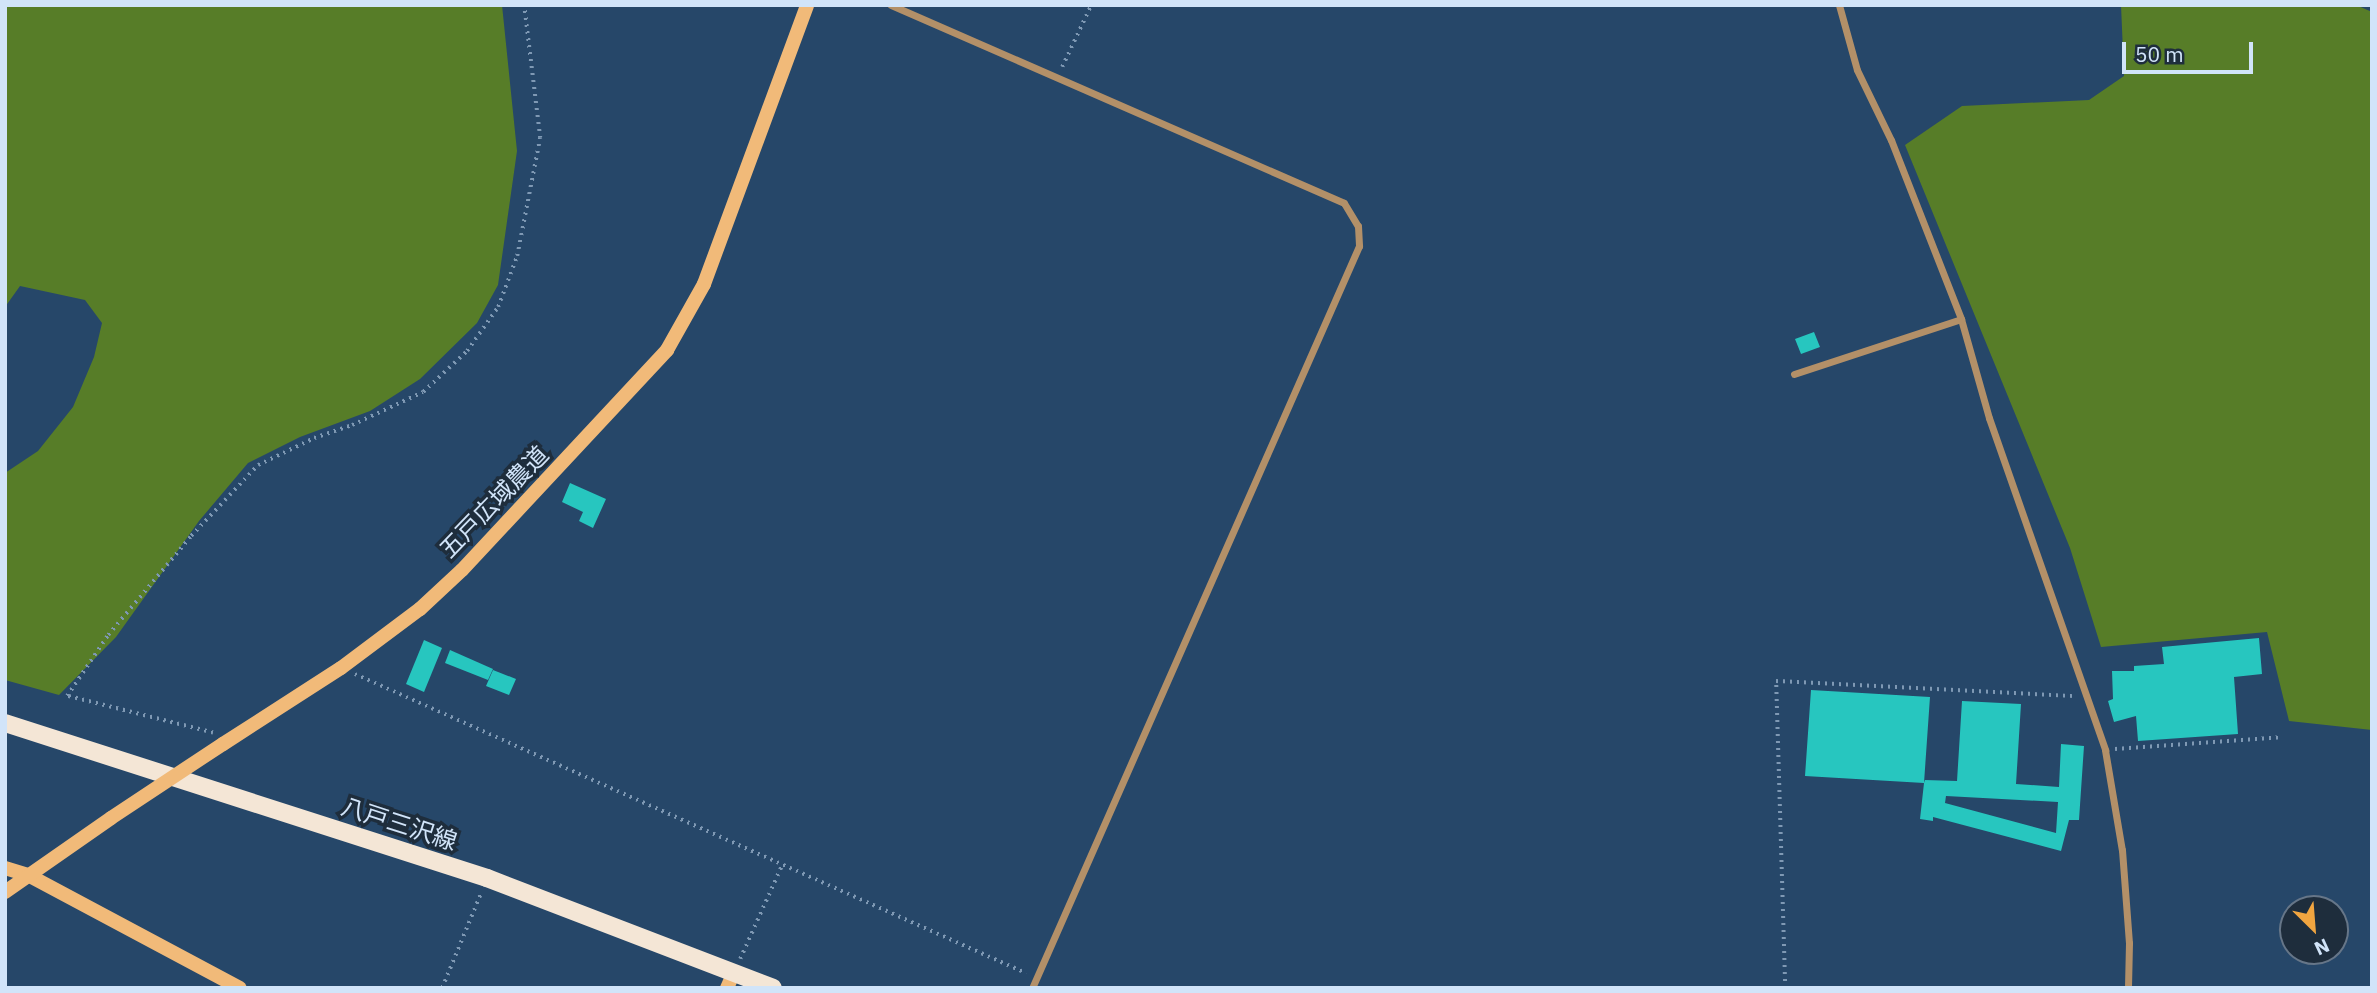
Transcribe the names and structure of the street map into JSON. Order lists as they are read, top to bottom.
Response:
{
  "streets": {
    "main road": ["八戸三沢線"],
    "street": ["五戸広域農道"]
  },
  "scale_bar": "50 m",
  "north": "bottom right"
}
